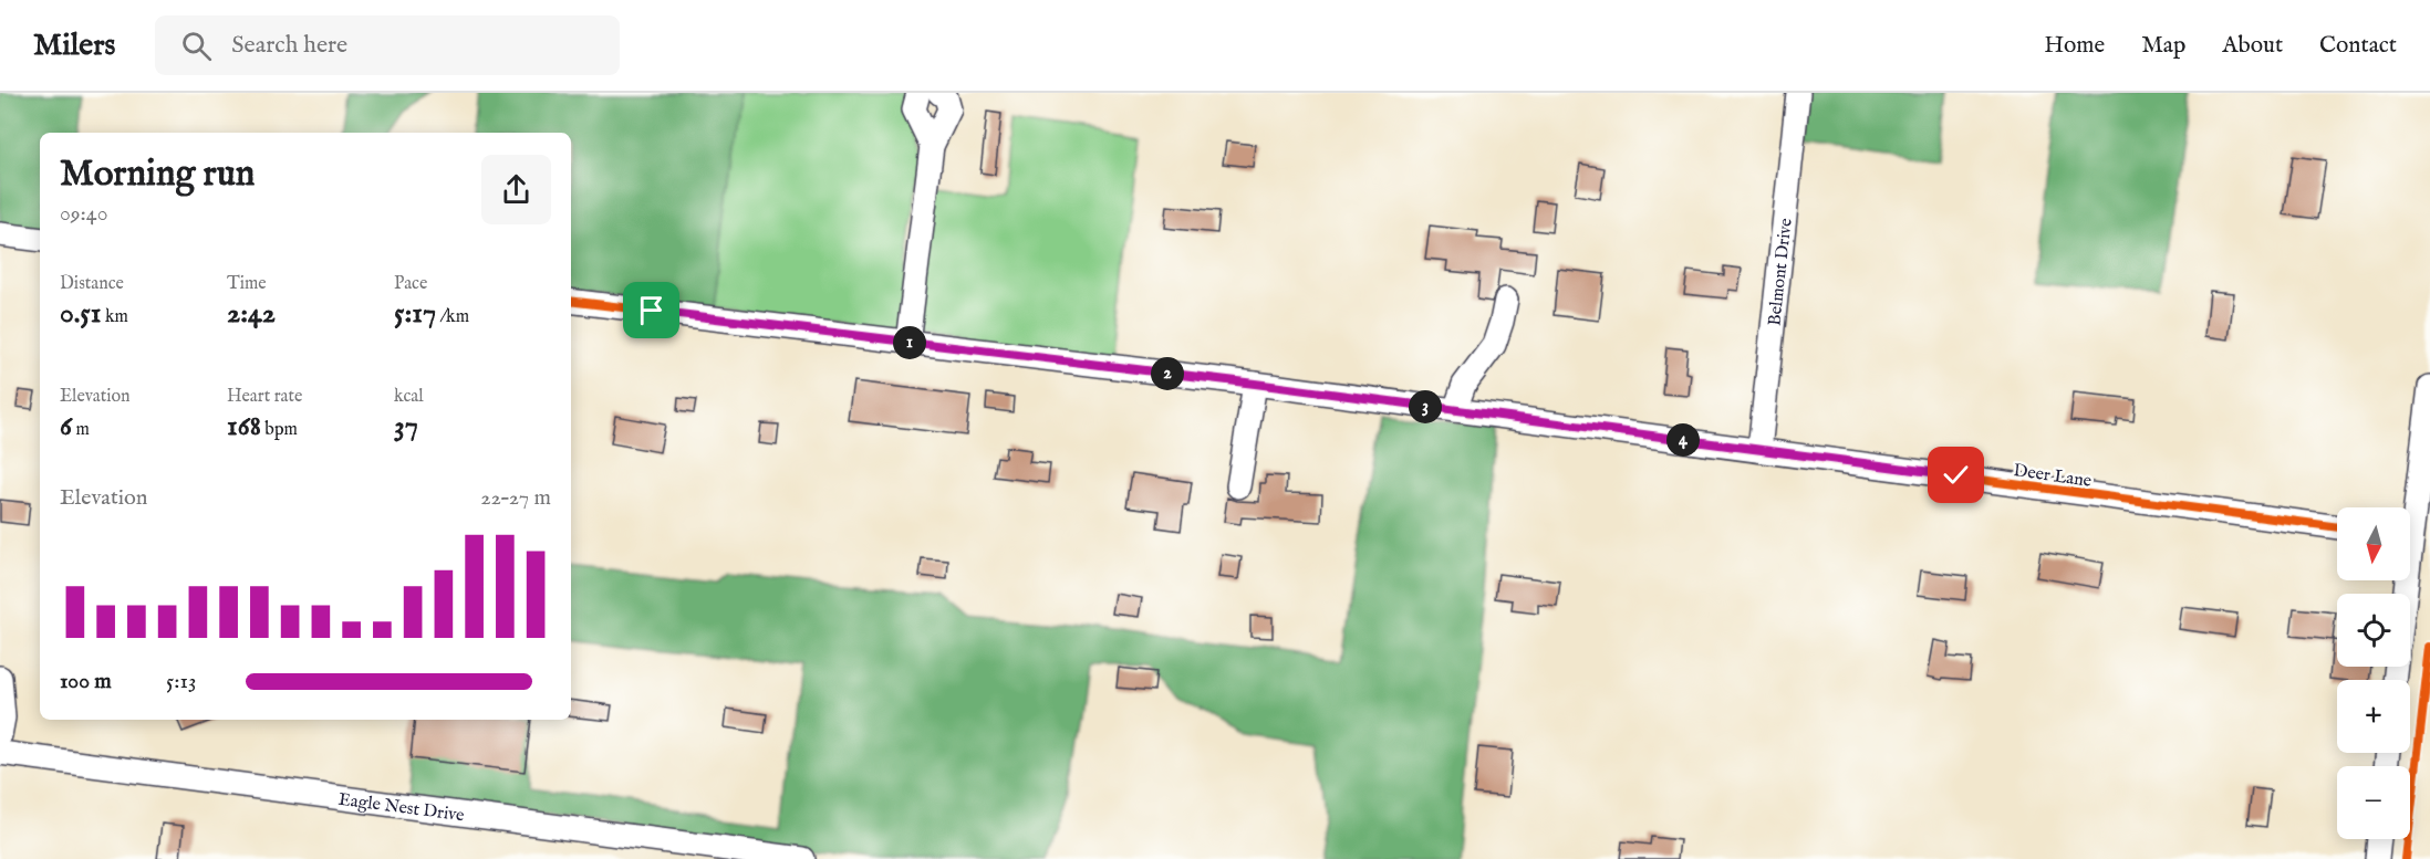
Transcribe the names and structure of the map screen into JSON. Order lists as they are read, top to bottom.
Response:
{
  "streets": {
    "street": ["Belmont Drive", "Deer Lane", "Eagle Nest Drive"]
  },
  "crossings": [
    ["Belmont Drive", "Deer Lane"]
  ],
  "north": "bottom",
  "page": {
    "header": "Milers",
    "search": "Search here",
    "nav": [
      "Home",
      "Map",
      "About",
      "Contact"
    ],
    "heading": ["Morning run", "09:40"],
    "stats": [
      ["Distance", "0.51 km"],
      ["Time", "2:42"],
      ["Pace", "5:17 /km"],
      ["Elevation", "6 m"],
      ["Heart rate", "168 bpm"],
      ["kcal", "37"]
    ],
    "pins": [
      "1",
      "2",
      "3",
      "4"
    ],
    "chart": ["Elevation", "22–27 m"],
    "map_buttons": ["+", "−"],
    "list": [
      {
        "name": "100 m",
        "note": "5:13"
      }
    ]
  }
}
